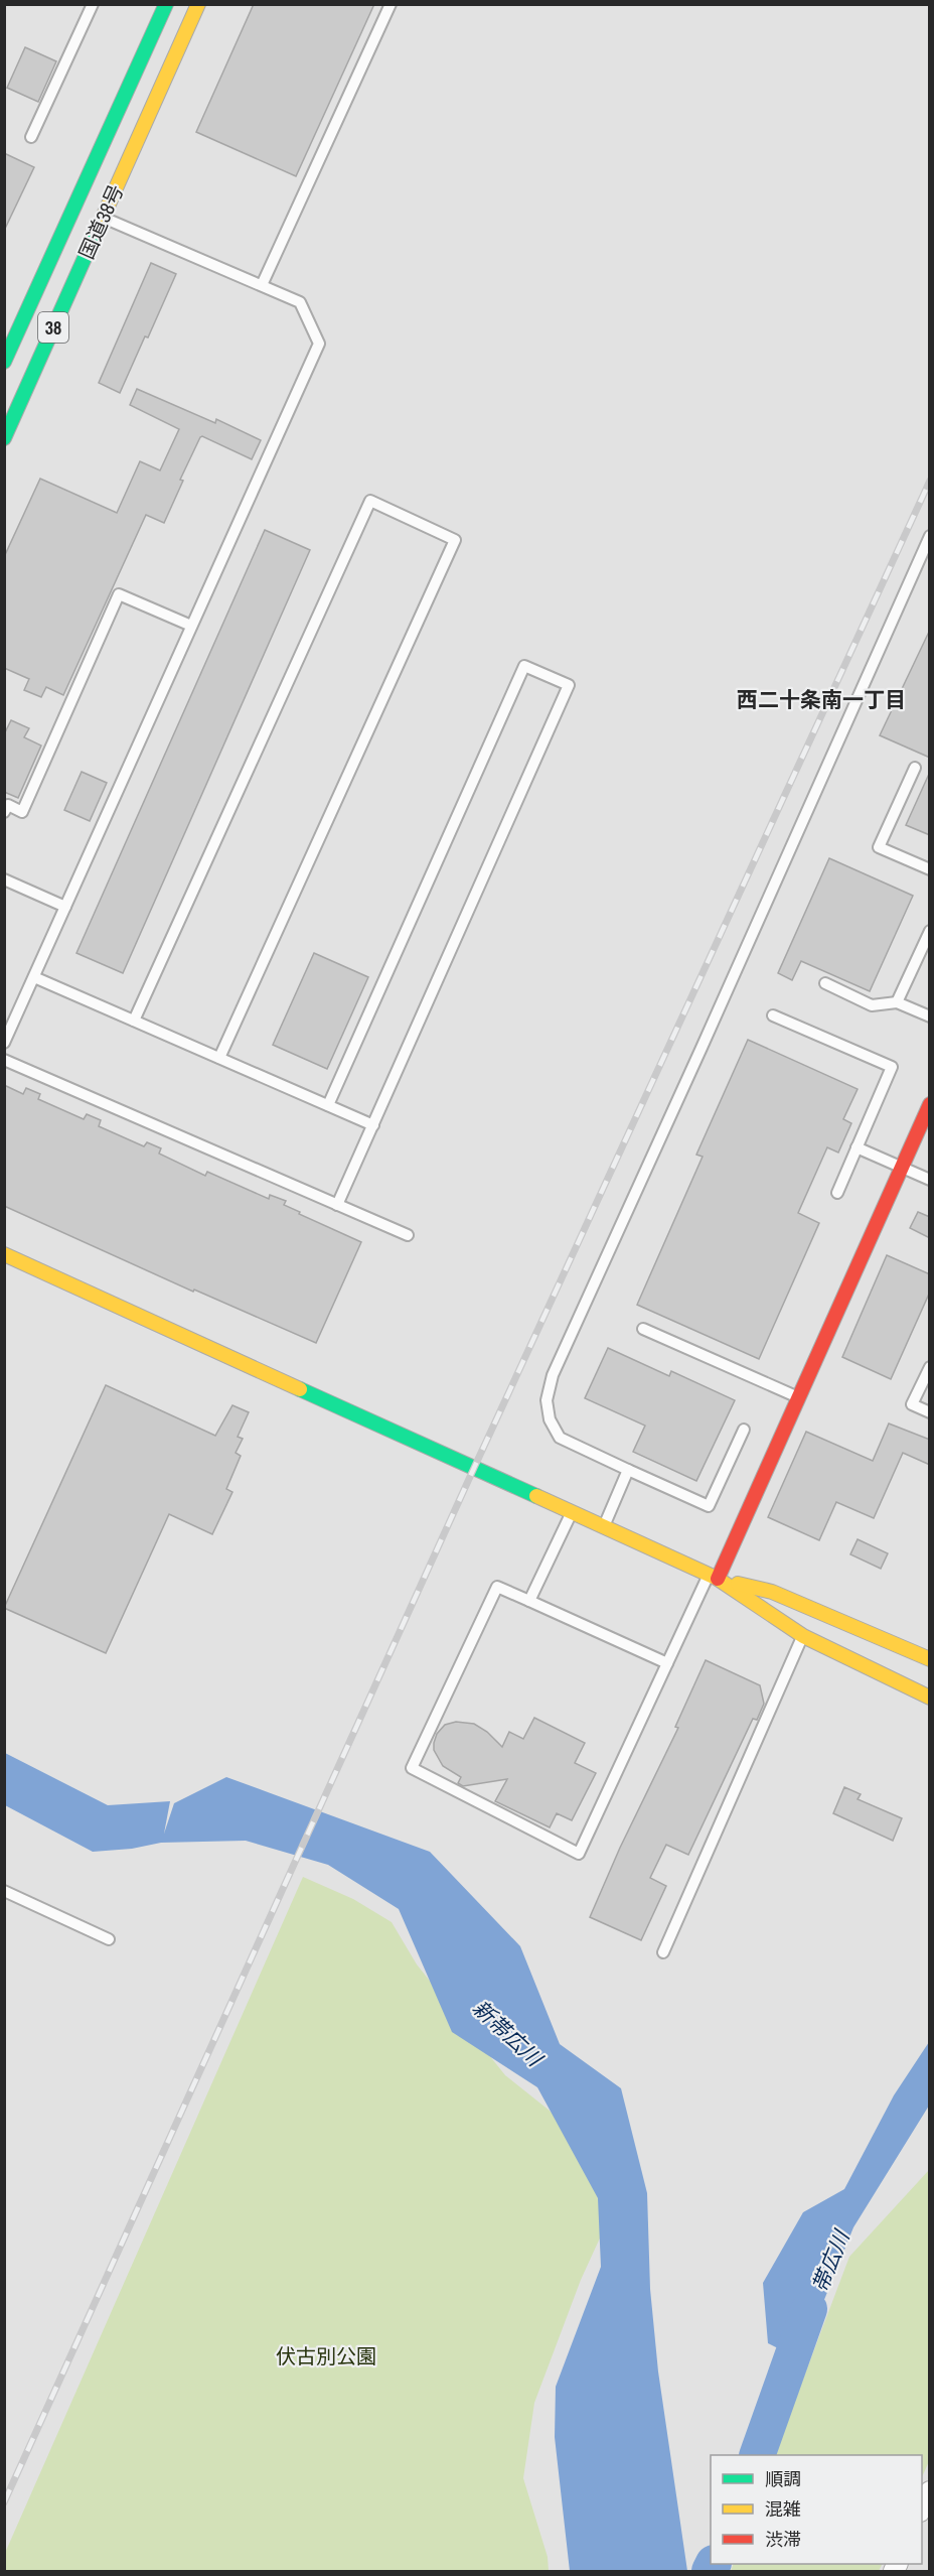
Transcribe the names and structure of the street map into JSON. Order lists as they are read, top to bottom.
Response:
{
  "streets": {
    "main road": ["国道38号", "38"]
  },
  "districts": ["西二十条南一丁目"],
  "water": ["新帯広川", "帯広川"],
  "parks": ["伏古別公園"],
  "legend": ["順調", "混雑", "渋滞"]
}
